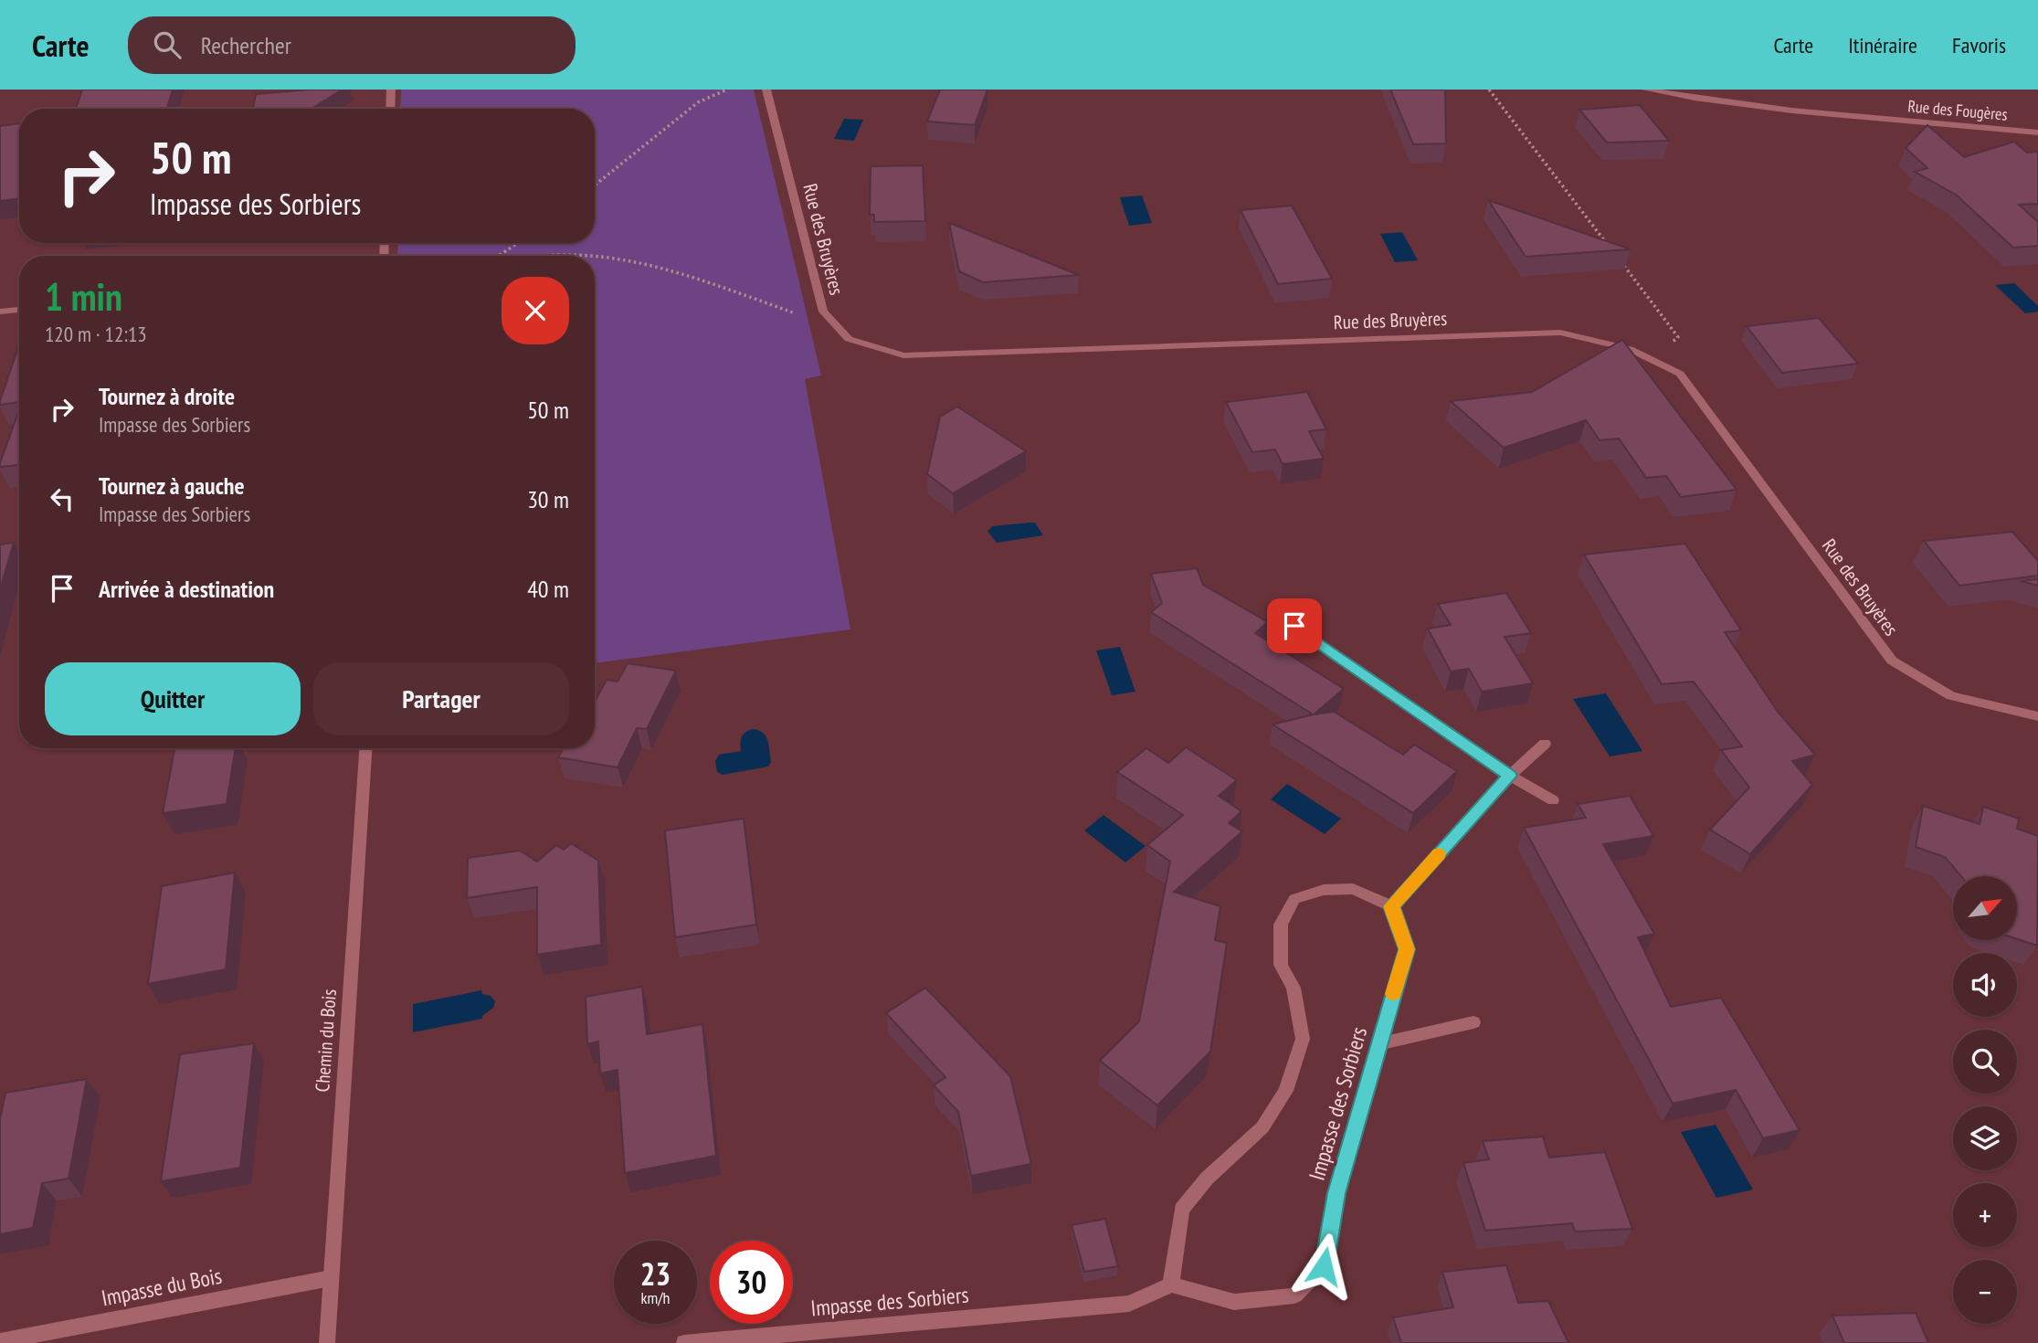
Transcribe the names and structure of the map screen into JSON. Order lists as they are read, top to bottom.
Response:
{
  "streets": {
    "street": [
      "Rue des Fougères",
      "Rue des Bruyères",
      "Chemin du Bois",
      "Impasse des Sorbiers",
      "Impasse du Bois"
    ]
  },
  "crossings": [
    ["Chemin du Bois", "Impasse du Bois"]
  ],
  "north": "top right",
  "page": {
    "header": "Carte",
    "search": "Rechercher",
    "nav": ["Carte", "Itinéraire", "Favoris"],
    "turn": ["50 m", "Impasse des Sorbiers"],
    "heading": ["1 min", "120 m · 12:13"],
    "list": [
      {
        "name": "Tournez à droite",
        "note": "Impasse des Sorbiers",
        "value": "50 m"
      },
      {
        "name": "Tournez à gauche",
        "note": "Impasse des Sorbiers",
        "value": "30 m"
      },
      {
        "name": "Arrivée à destination",
        "value": "40 m"
      }
    ],
    "buttons": ["Quitter", "Partager"],
    "map_buttons": ["+", "−"],
    "speed": "23 km/h",
    "limit": "30"
  }
}
